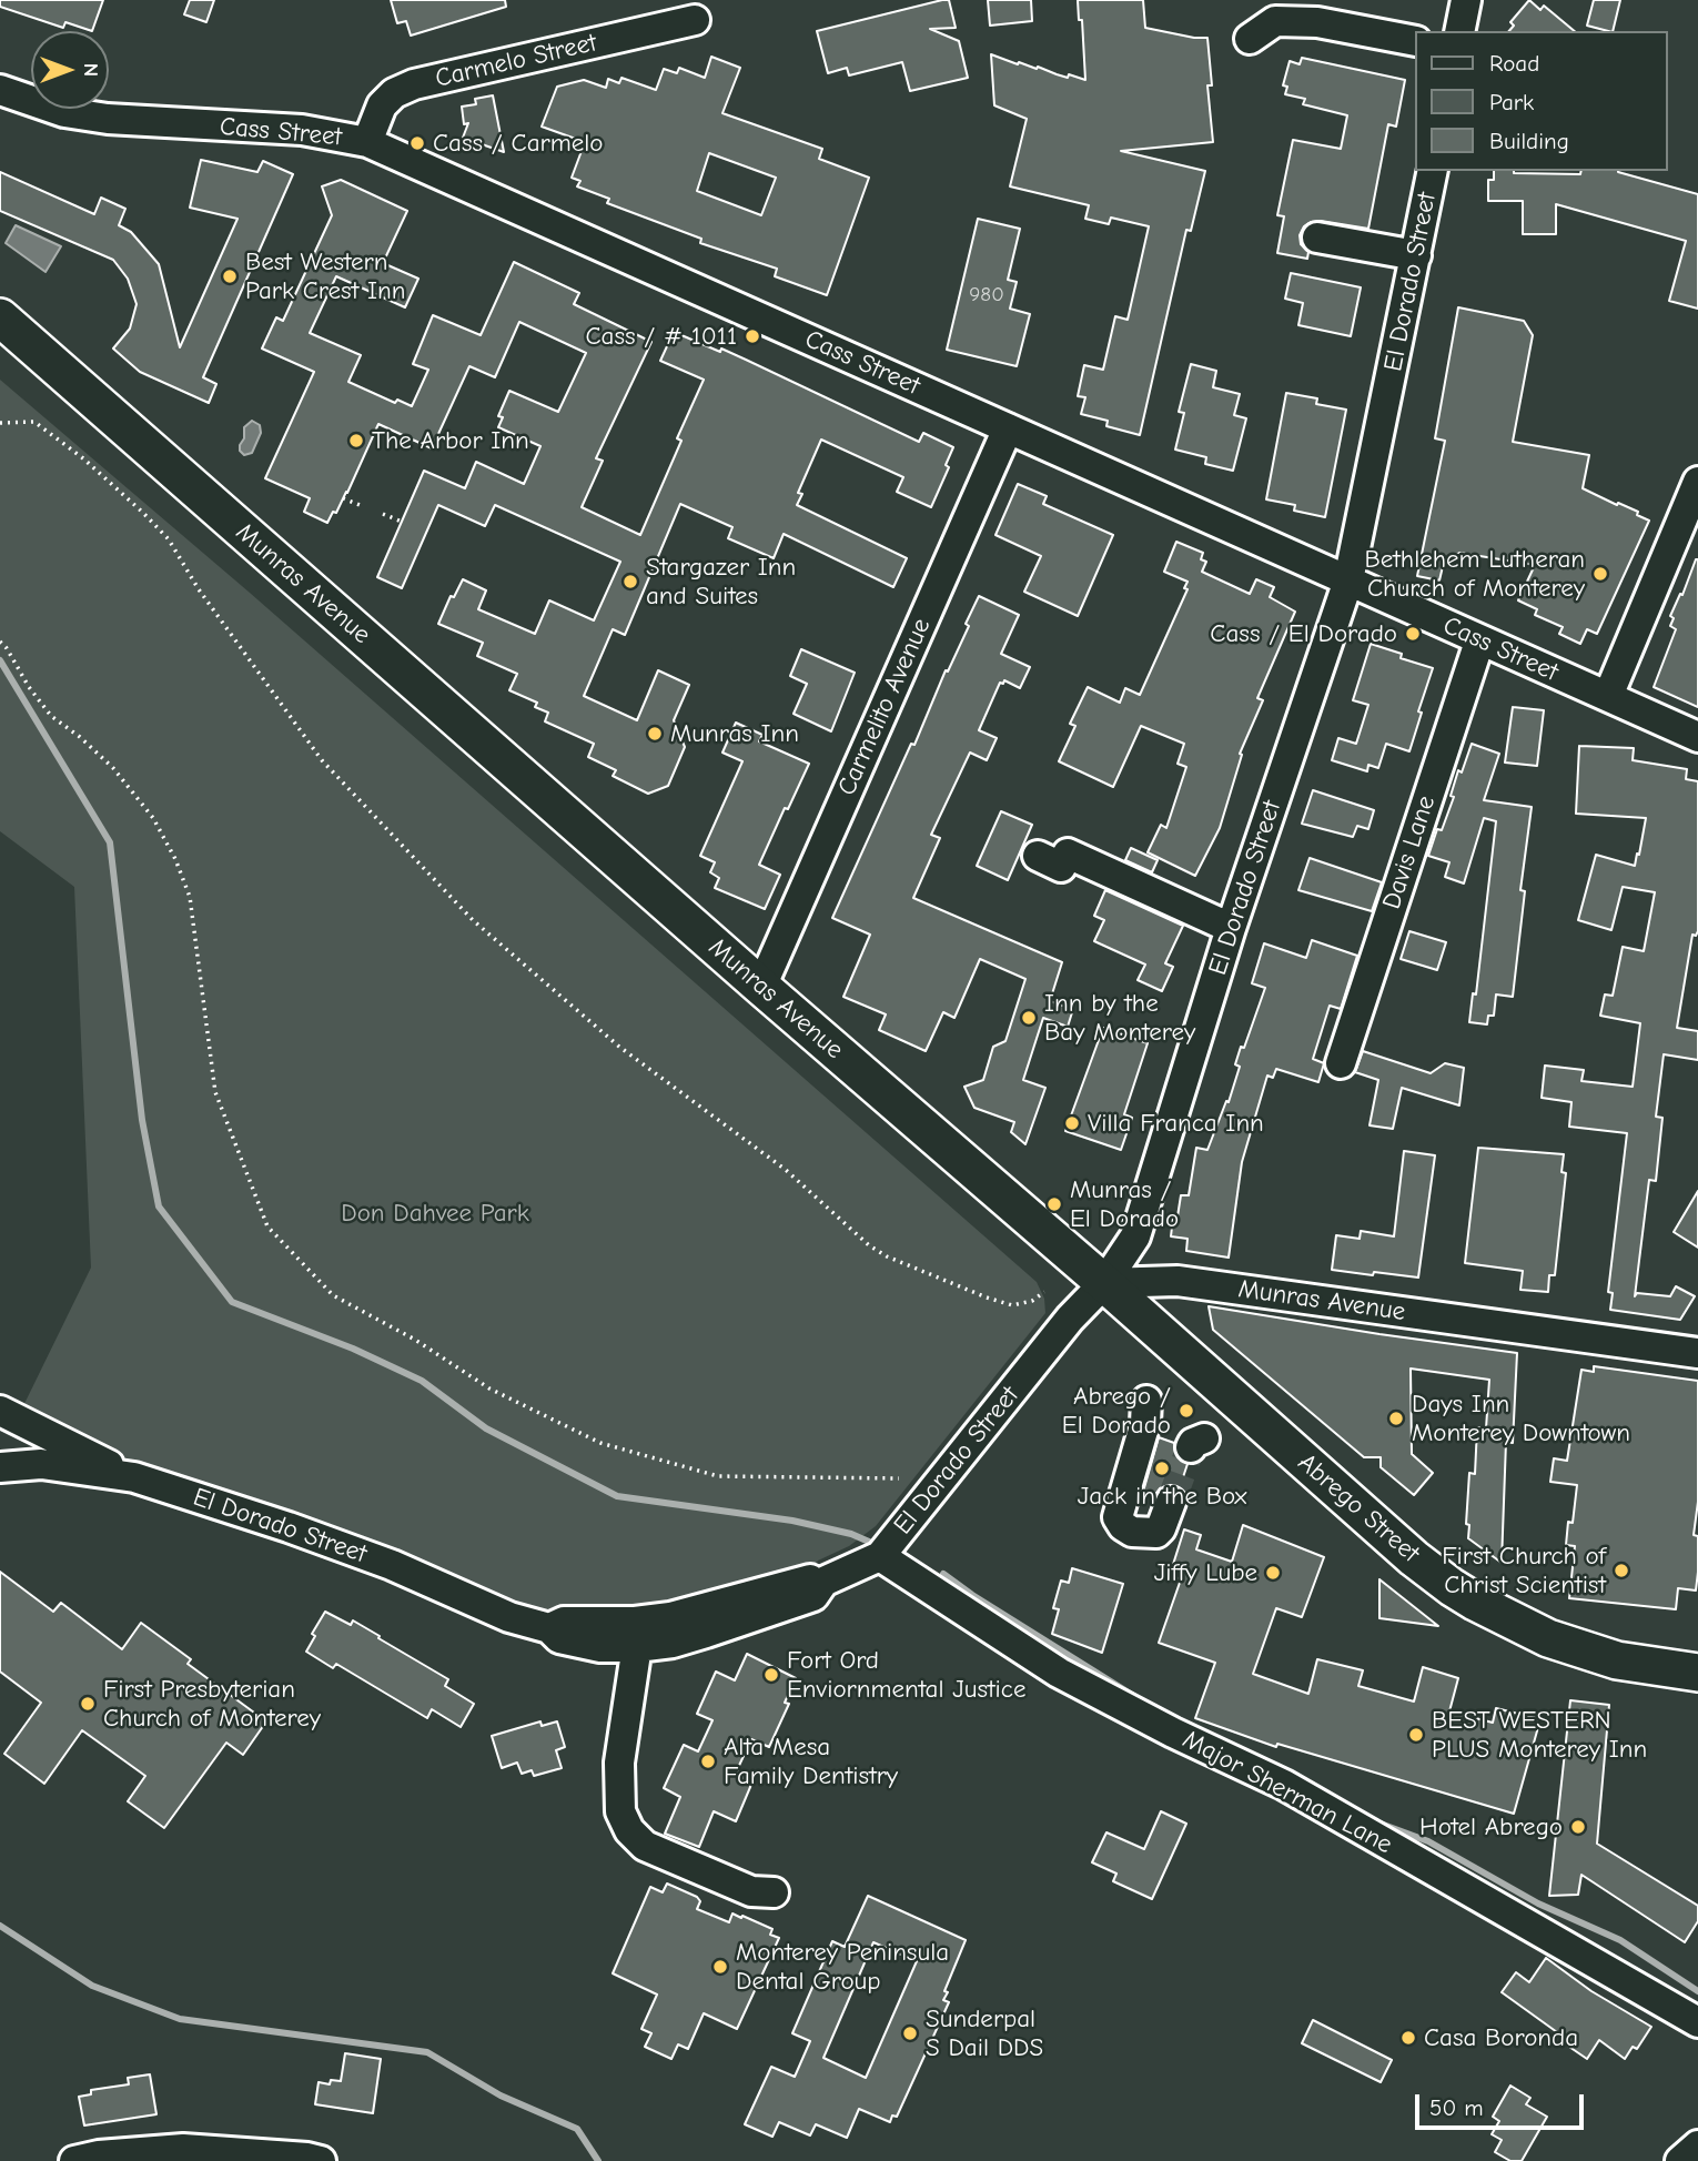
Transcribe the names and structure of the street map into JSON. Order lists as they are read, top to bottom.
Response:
{
  "streets": {
    "main road": ["Munras Avenue", "Abrego Street"],
    "street": [
      "Carmelo Street",
      "Cass Street",
      "El Dorado Street",
      "Carmelito Avenue",
      "Davis Lane",
      "Major Sherman Lane"
    ]
  },
  "crossings": [
    ["Carmelo Street", "Cass Street"],
    ["Cass Street", "El Dorado Street"],
    ["Cass Street", "Carmelito Avenue"],
    ["Cass Street", "Davis Lane"],
    ["El Dorado Street", "Munras Avenue"],
    ["El Dorado Street", "Abrego Street"],
    ["El Dorado Street", "Major Sherman Lane"],
    ["Munras Avenue", "Carmelito Avenue"],
    ["Munras Avenue", "Abrego Street"]
  ],
  "parks": ["Don Dahvee Park"],
  "places": [
    "Cass / Carmelo",
    "Best Western Park Crest Inn",
    "Cass / # 1011",
    "The Arbor Inn",
    "Bethlehem Lutheran Church of Monterey",
    "Stargazer Inn and Suites",
    "Cass / El Dorado",
    "Munras Inn",
    "Inn by the Bay Monterey",
    "Villa Franca Inn",
    "Munras / El Dorado",
    "Abrego / El Dorado",
    "Days Inn Monterey Downtown",
    "Jack in the Box",
    "First Church of Christ Scientist",
    "Jiffy Lube",
    "Fort Ord Enviornmental Justice",
    "First Presbyterian Church of Monterey",
    "BEST WESTERN PLUS Monterey Inn",
    "Alta Mesa Family Dentistry",
    "Hotel Abrego",
    "Monterey Peninsula Dental Group",
    "Sunderpal S Dail DDS",
    "Casa Boronda"
  ],
  "house_numbers": ["980"],
  "legend": ["Road", "Park", "Building"],
  "scale_bar": "50 m",
  "north": "right"
}
